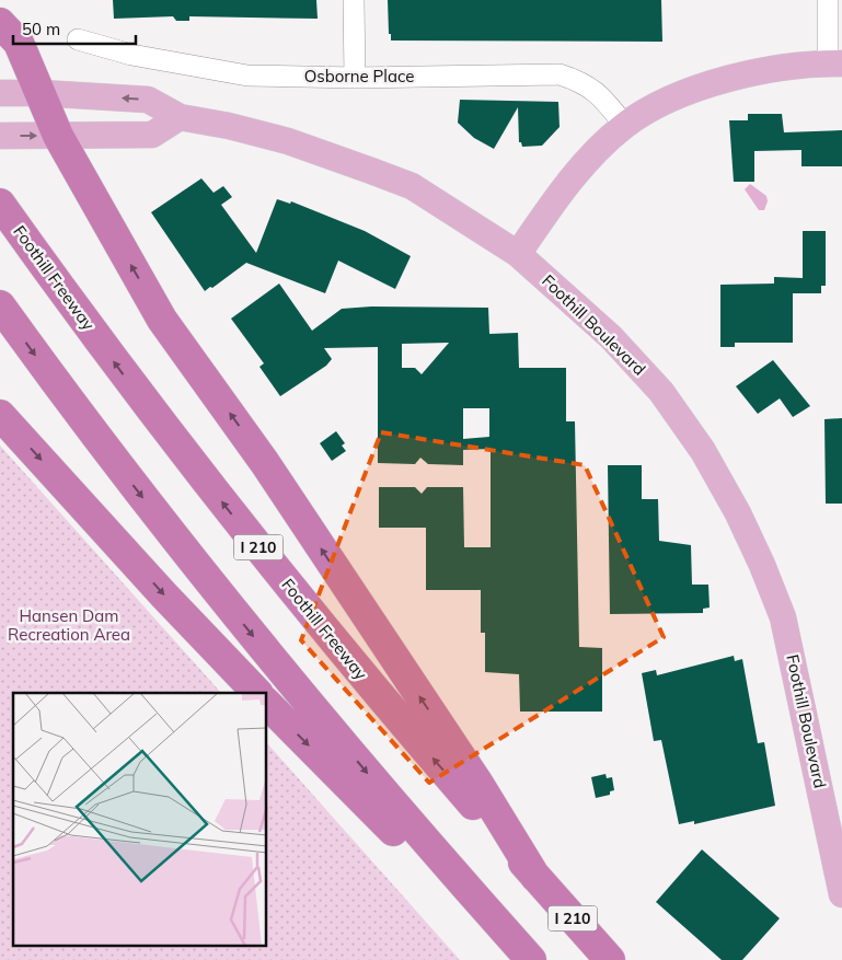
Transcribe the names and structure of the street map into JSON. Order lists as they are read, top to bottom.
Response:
{
  "streets": {
    "highway": ["Foothill Freeway", "I 210"],
    "main road": ["Foothill Boulevard"],
    "street": ["Osborne Place"]
  },
  "parks": ["Hansen Dam Recreation Area"],
  "scale_bar": "50 m"
}
